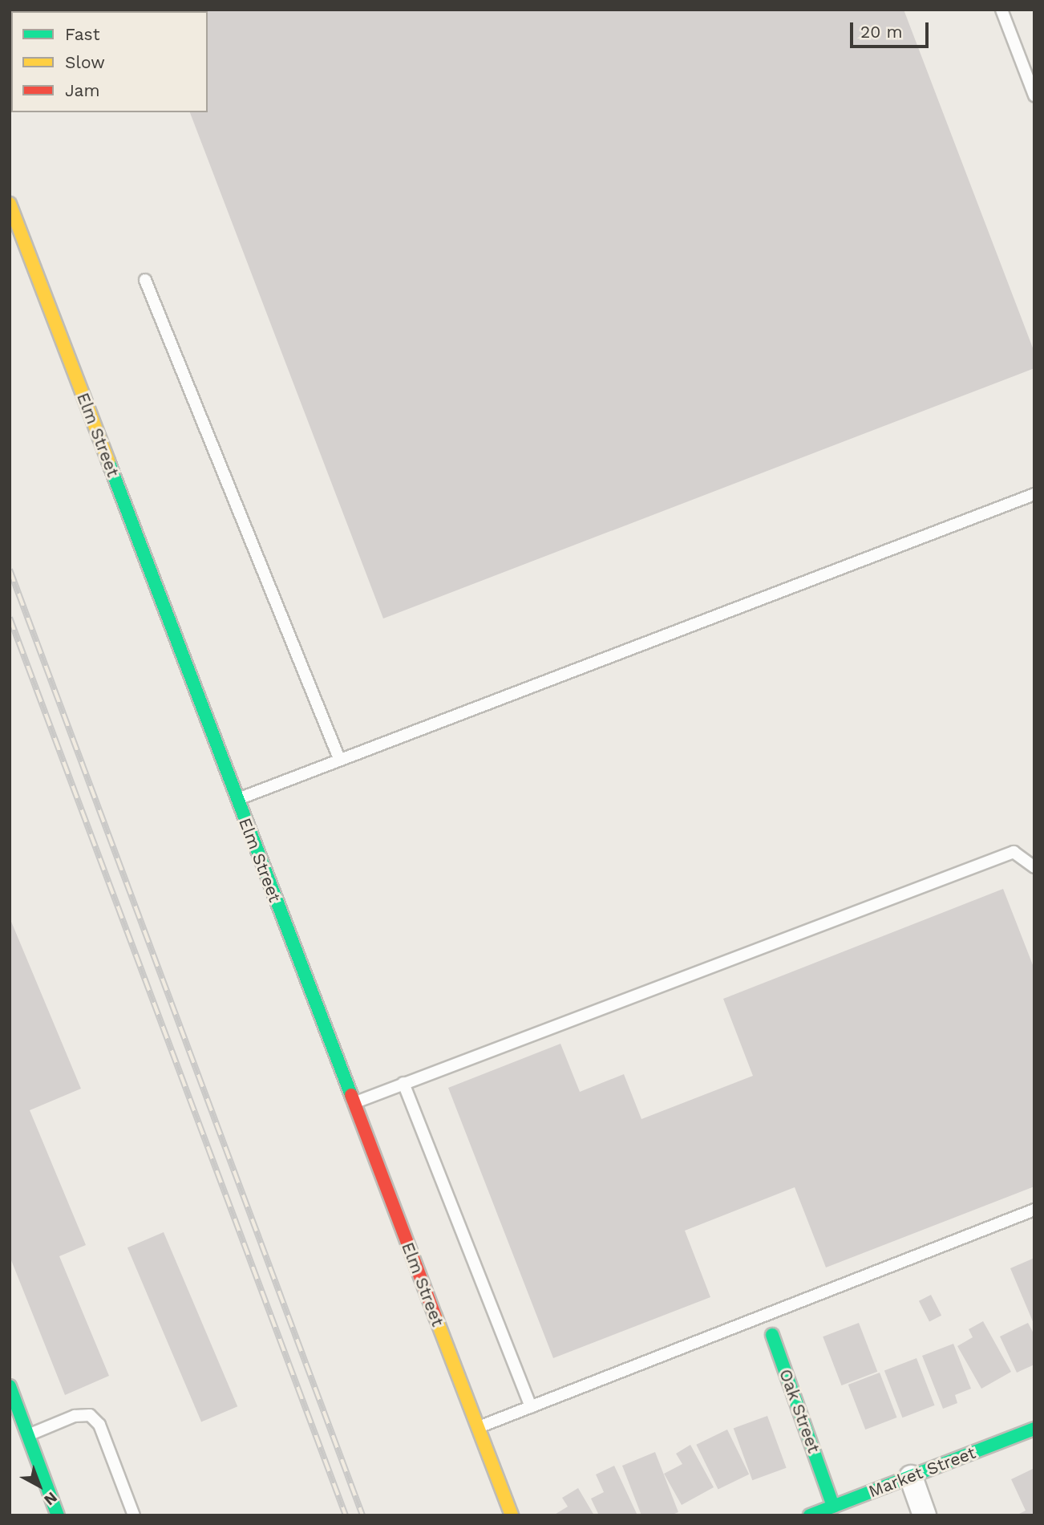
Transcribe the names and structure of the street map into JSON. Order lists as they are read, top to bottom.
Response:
{
  "streets": {
    "street": ["Elm Street", "Oak Street", "Market Street"]
  },
  "crossings": [
    ["Oak Street", "Market Street"]
  ],
  "legend": ["Fast", "Slow", "Jam"],
  "scale_bar": "20 m",
  "north": "bottom right"
}
